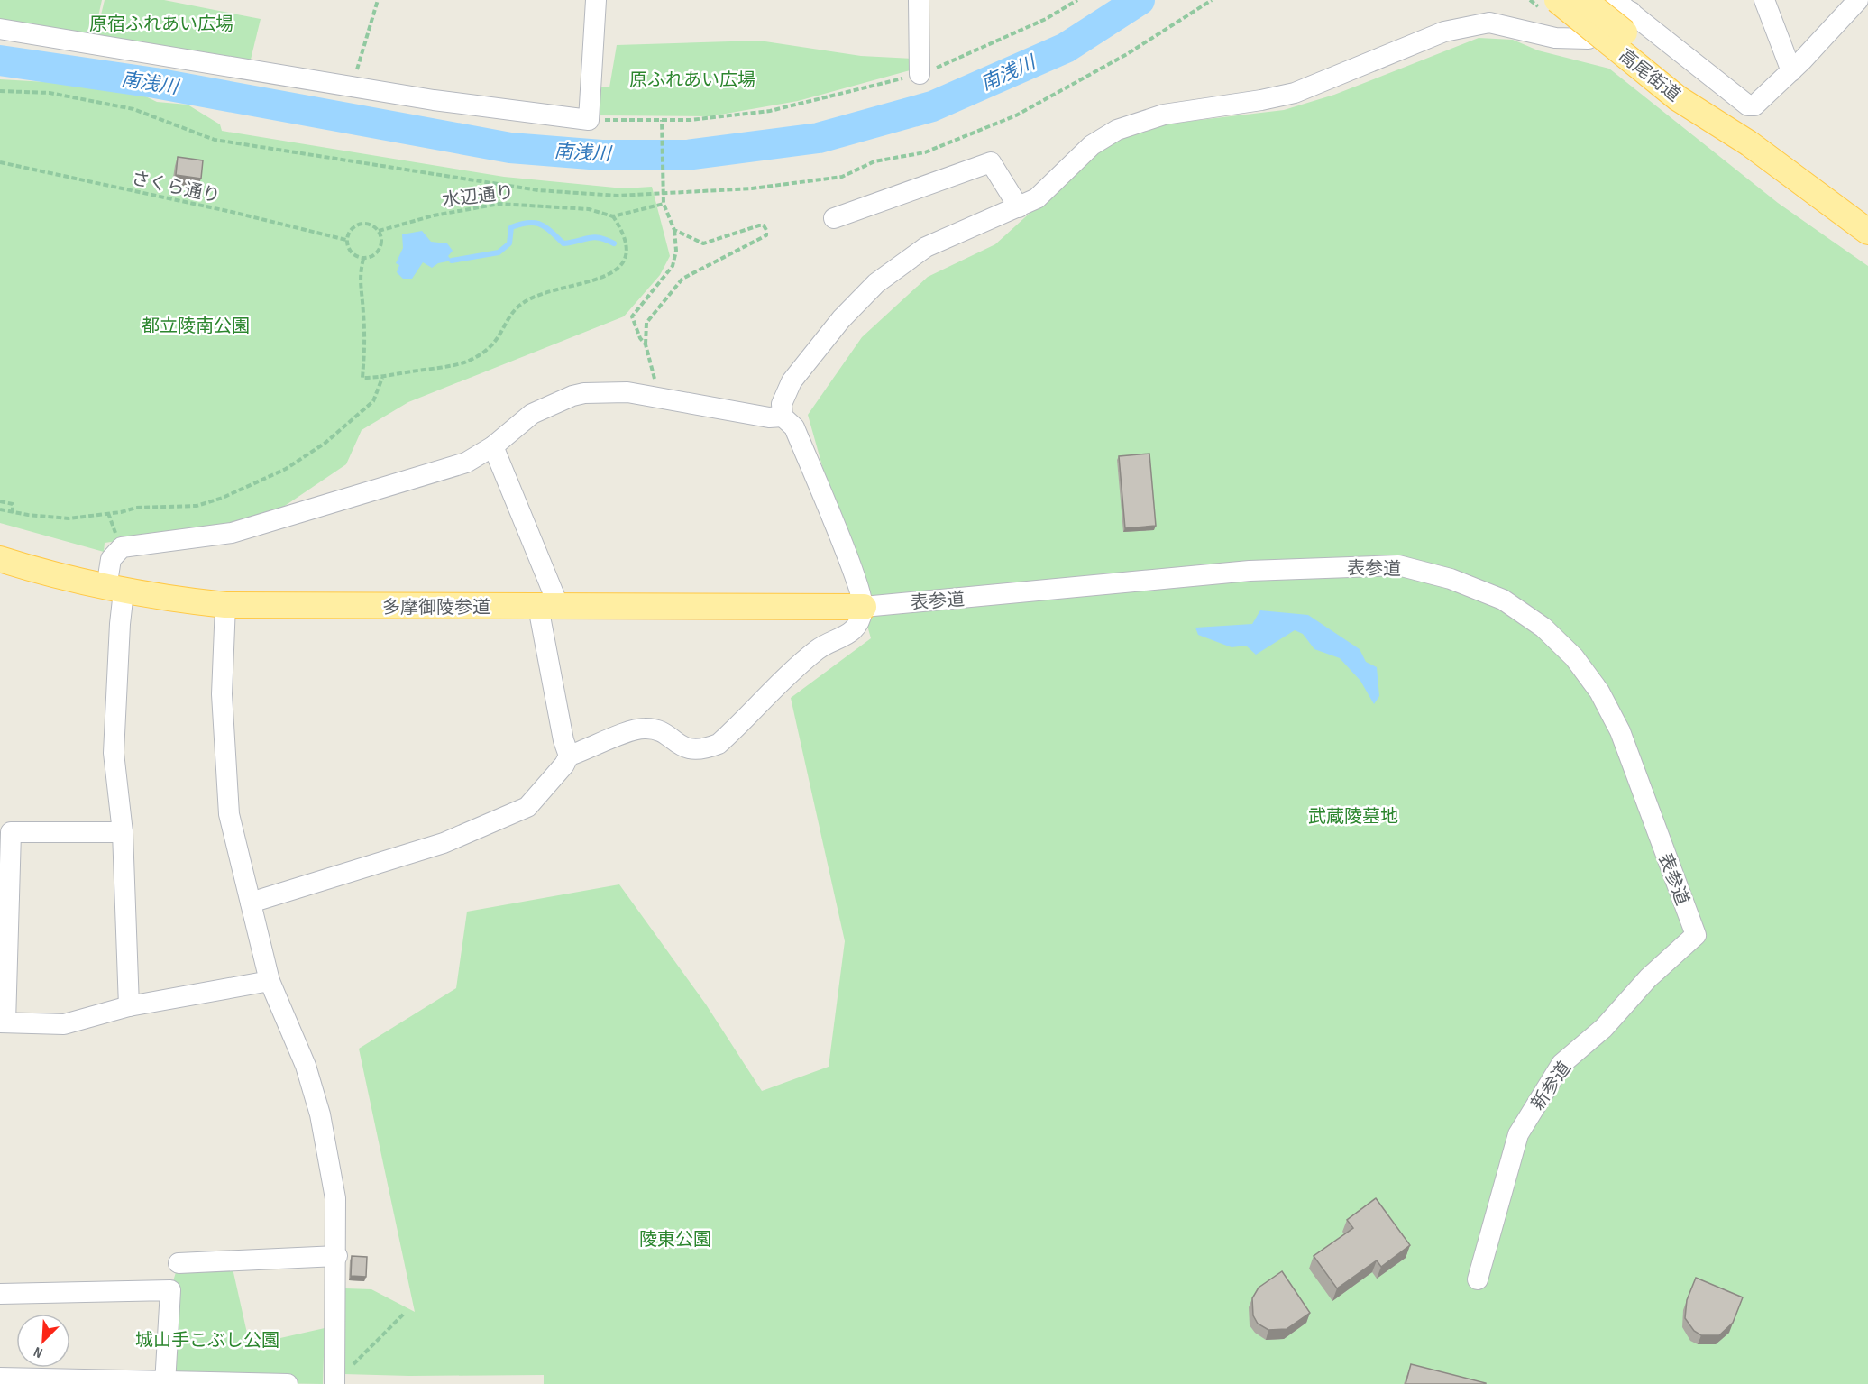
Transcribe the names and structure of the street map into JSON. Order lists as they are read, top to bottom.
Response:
{
  "streets": {
    "main road": ["高尾街道", "多摩御陵参道"],
    "street": ["表参道", "新参道"],
    "path": ["さくら通り", "水辺通り"]
  },
  "crossings": [
    ["さくら通り", "水辺通り"],
    ["表参道", "多摩御陵参道"],
    ["表参道", "新参道"]
  ],
  "water": ["南浅川"],
  "parks": [
    "原宿ふれあい広場",
    "原ふれあい広場",
    "都立陵南公園",
    "武蔵陵墓地",
    "陵東公園",
    "城山手こぶし公園"
  ],
  "north": "bottom left"
}
